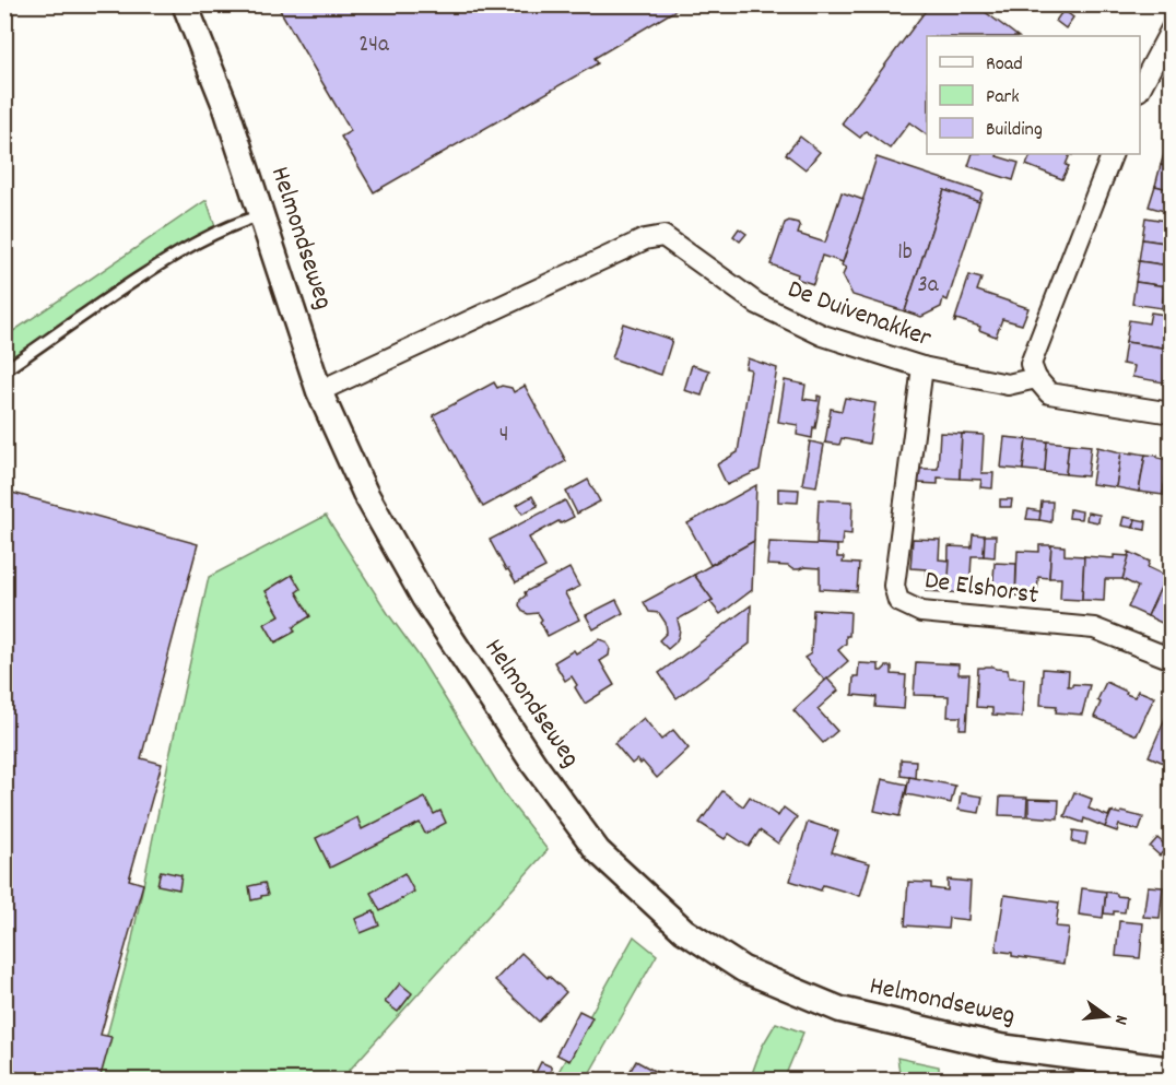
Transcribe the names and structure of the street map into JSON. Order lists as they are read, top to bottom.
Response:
{
  "streets": {
    "street": ["Helmondseweg", "De Duivenakker", "De Elshorst"]
  },
  "crossings": [
    ["Helmondseweg", "De Duivenakker"],
    ["De Duivenakker", "De Elshorst"]
  ],
  "house_numbers": [
    "24a",
    "1b",
    "3a",
    "4"
  ],
  "legend": ["Road", "Park", "Building"],
  "north": "right"
}
